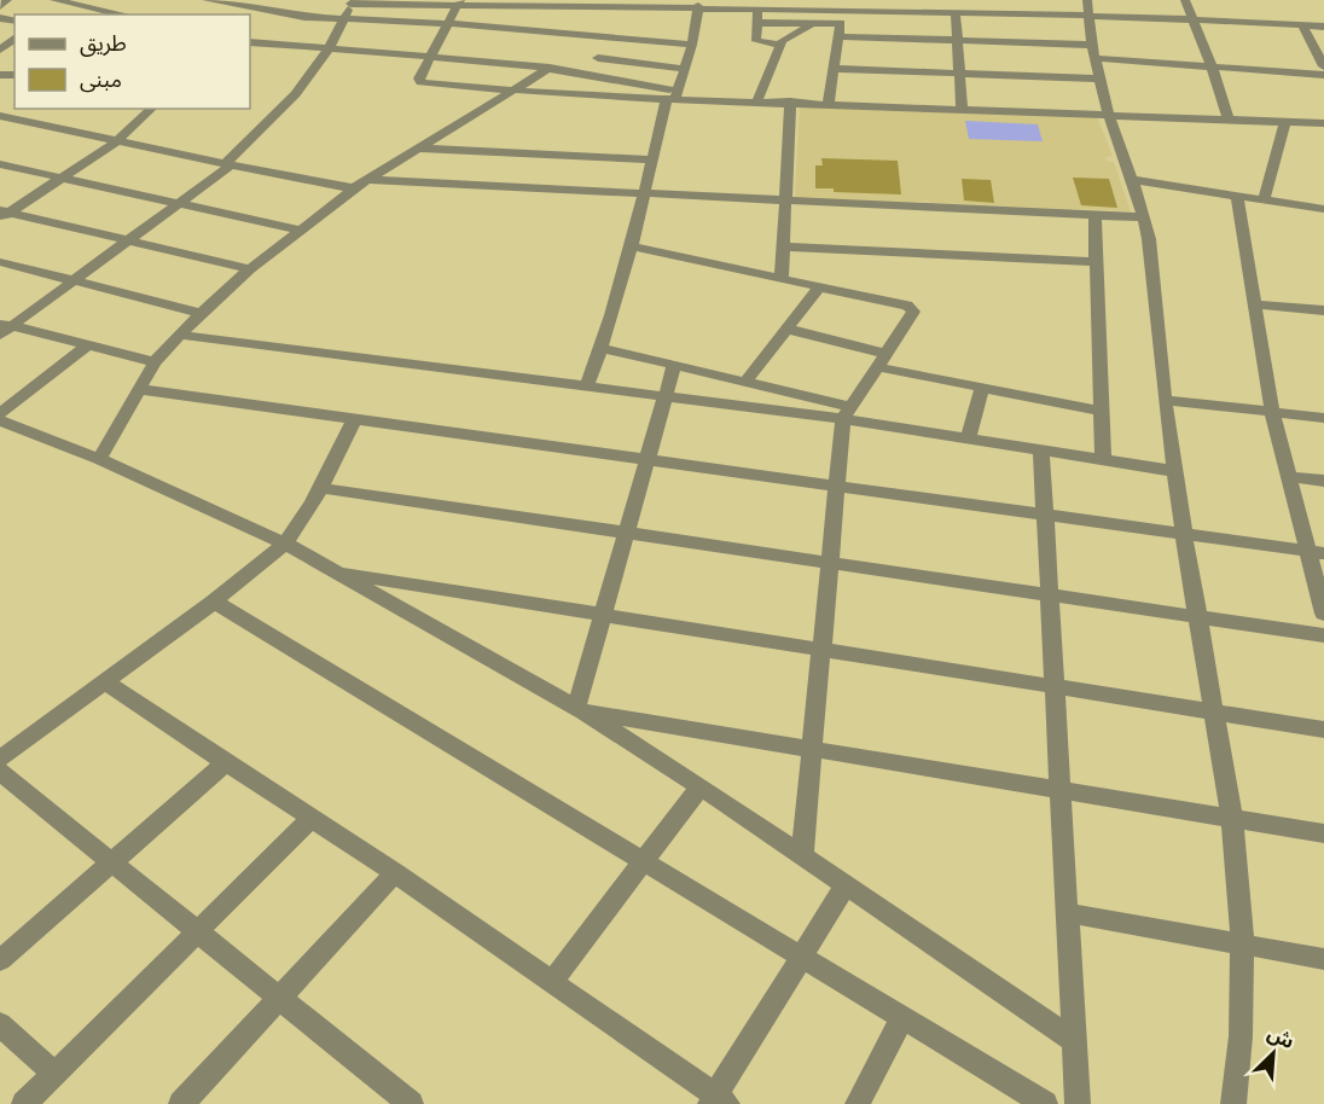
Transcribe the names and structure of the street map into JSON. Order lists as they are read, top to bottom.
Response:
{
  "legend": ["طريق", "مبنى"],
  "north": "top right"
}
